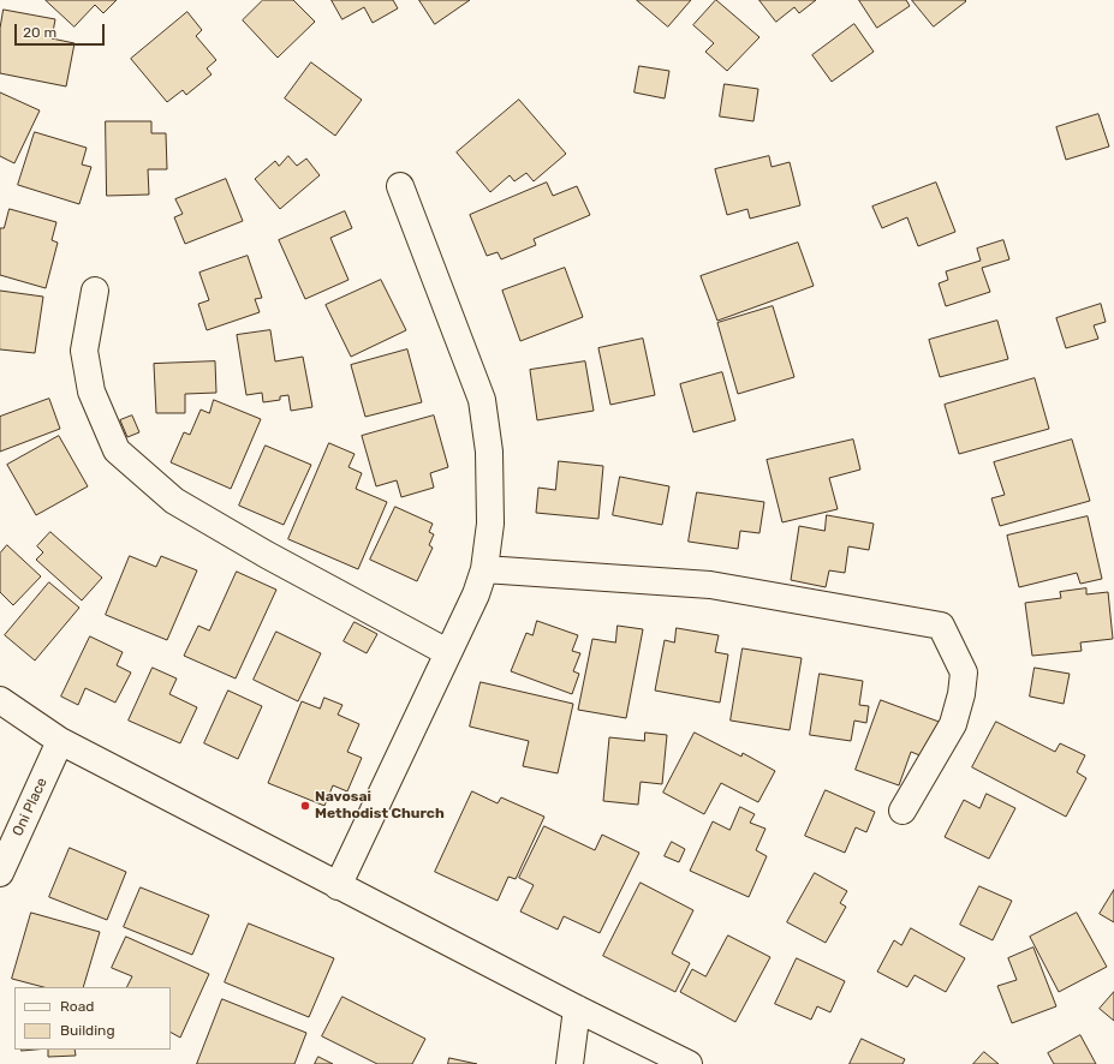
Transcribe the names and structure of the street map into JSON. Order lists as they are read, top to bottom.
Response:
{
  "streets": {
    "street": ["Oni Place"]
  },
  "places": ["Navosai Methodist Church"],
  "legend": ["Road", "Building"],
  "scale_bar": "20 m"
}
